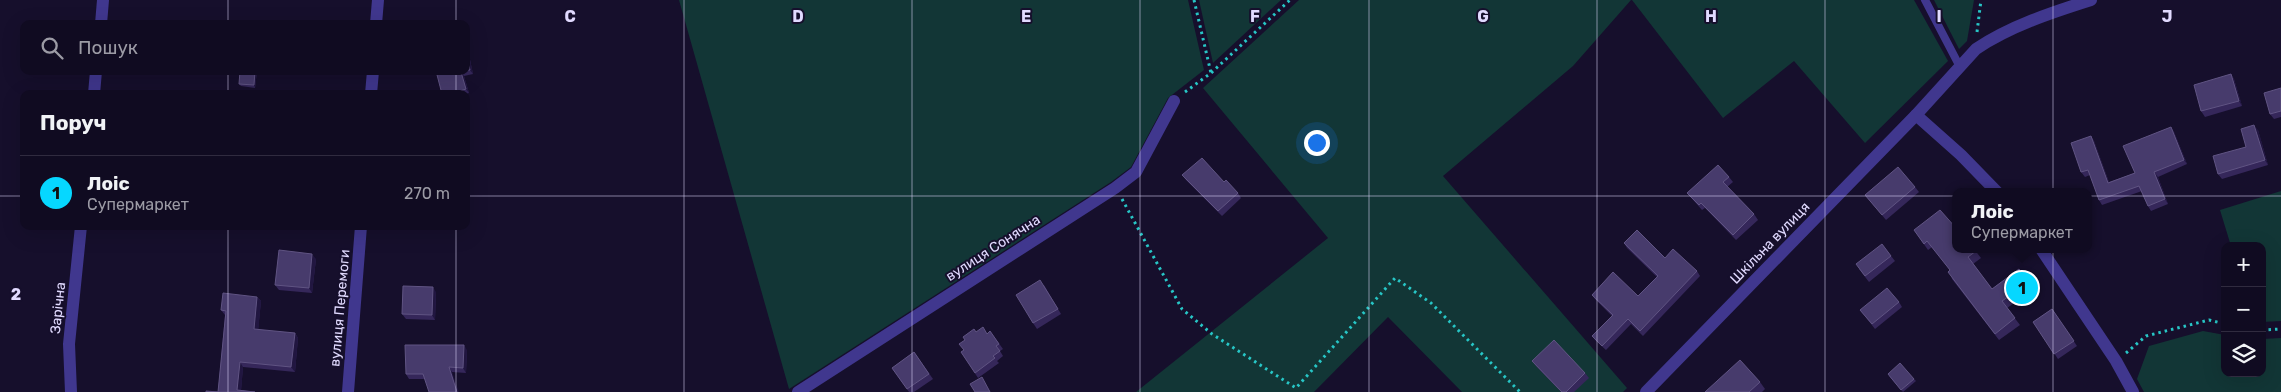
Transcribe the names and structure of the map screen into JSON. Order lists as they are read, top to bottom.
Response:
{
  "streets": {
    "street": [
      "Шкільна вулиця",
      "вулиця Сонячна",
      "Зарічна",
      "вулиця Перемоги"
    ]
  },
  "page": {
    "search": "Пошук",
    "heading": "Поруч",
    "list": [
      {
        "mark": "1",
        "name": "Лоіс",
        "note": "Супермаркет",
        "value": "270 m"
      }
    ],
    "popup": ["Лоіс", "Супермаркет"],
    "map_buttons": ["+", "−"],
    "pins": "1"
  },
  "grid": {
    "columns": [
      "C",
      "D",
      "E",
      "F",
      "G",
      "H",
      "I",
      "J"
    ],
    "rows": ["2"]
  }
}
